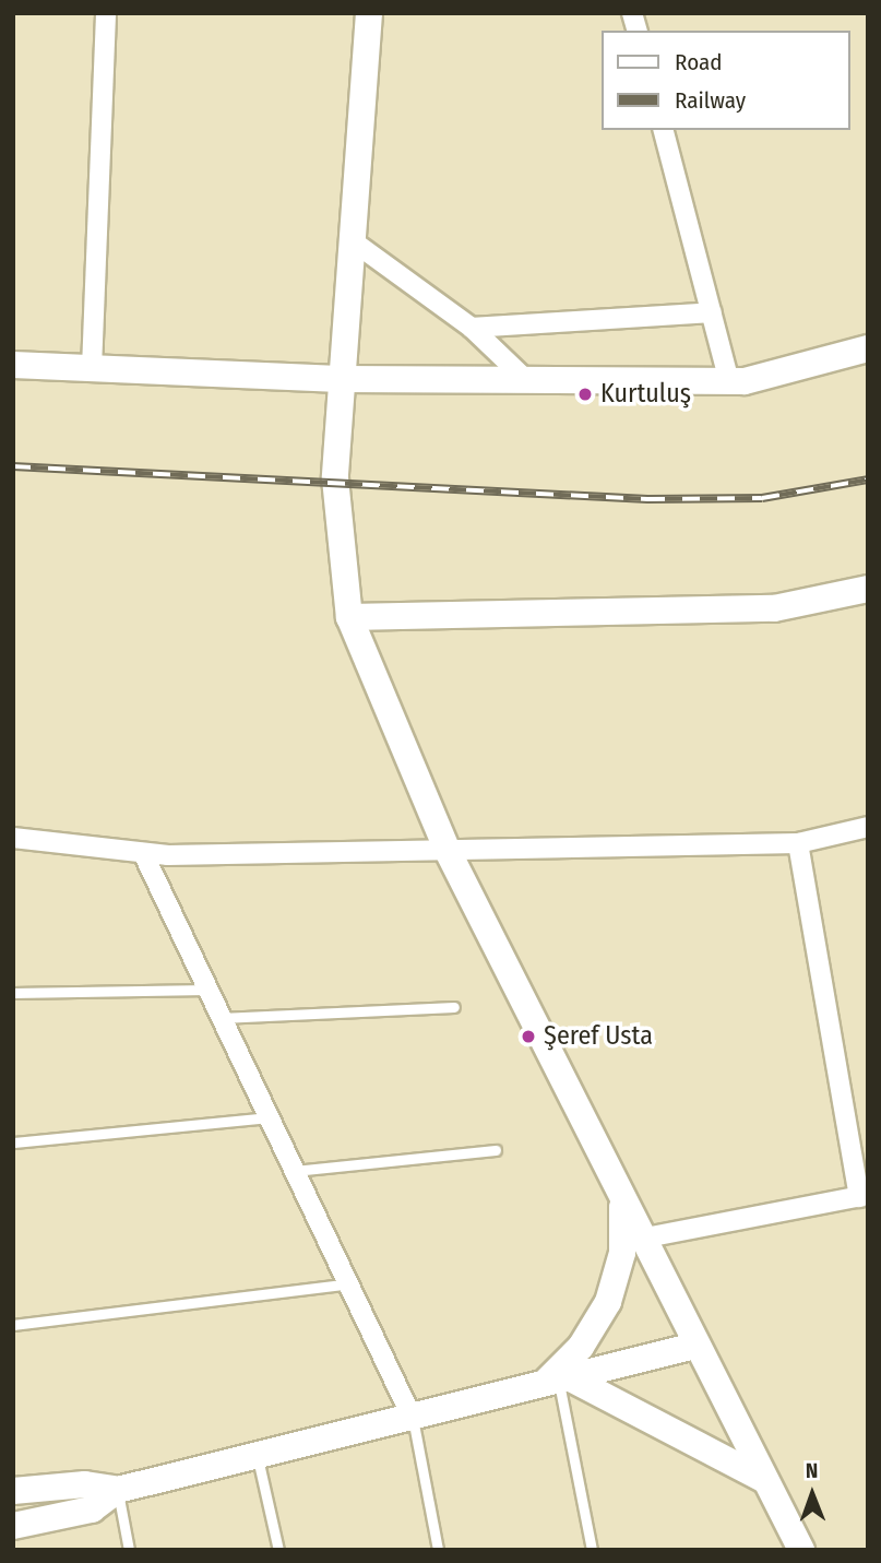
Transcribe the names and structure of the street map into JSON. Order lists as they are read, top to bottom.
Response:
{
  "places": ["Kurtuluş", "Şeref Usta"],
  "legend": ["Road", "Railway"],
  "north": "top"
}
